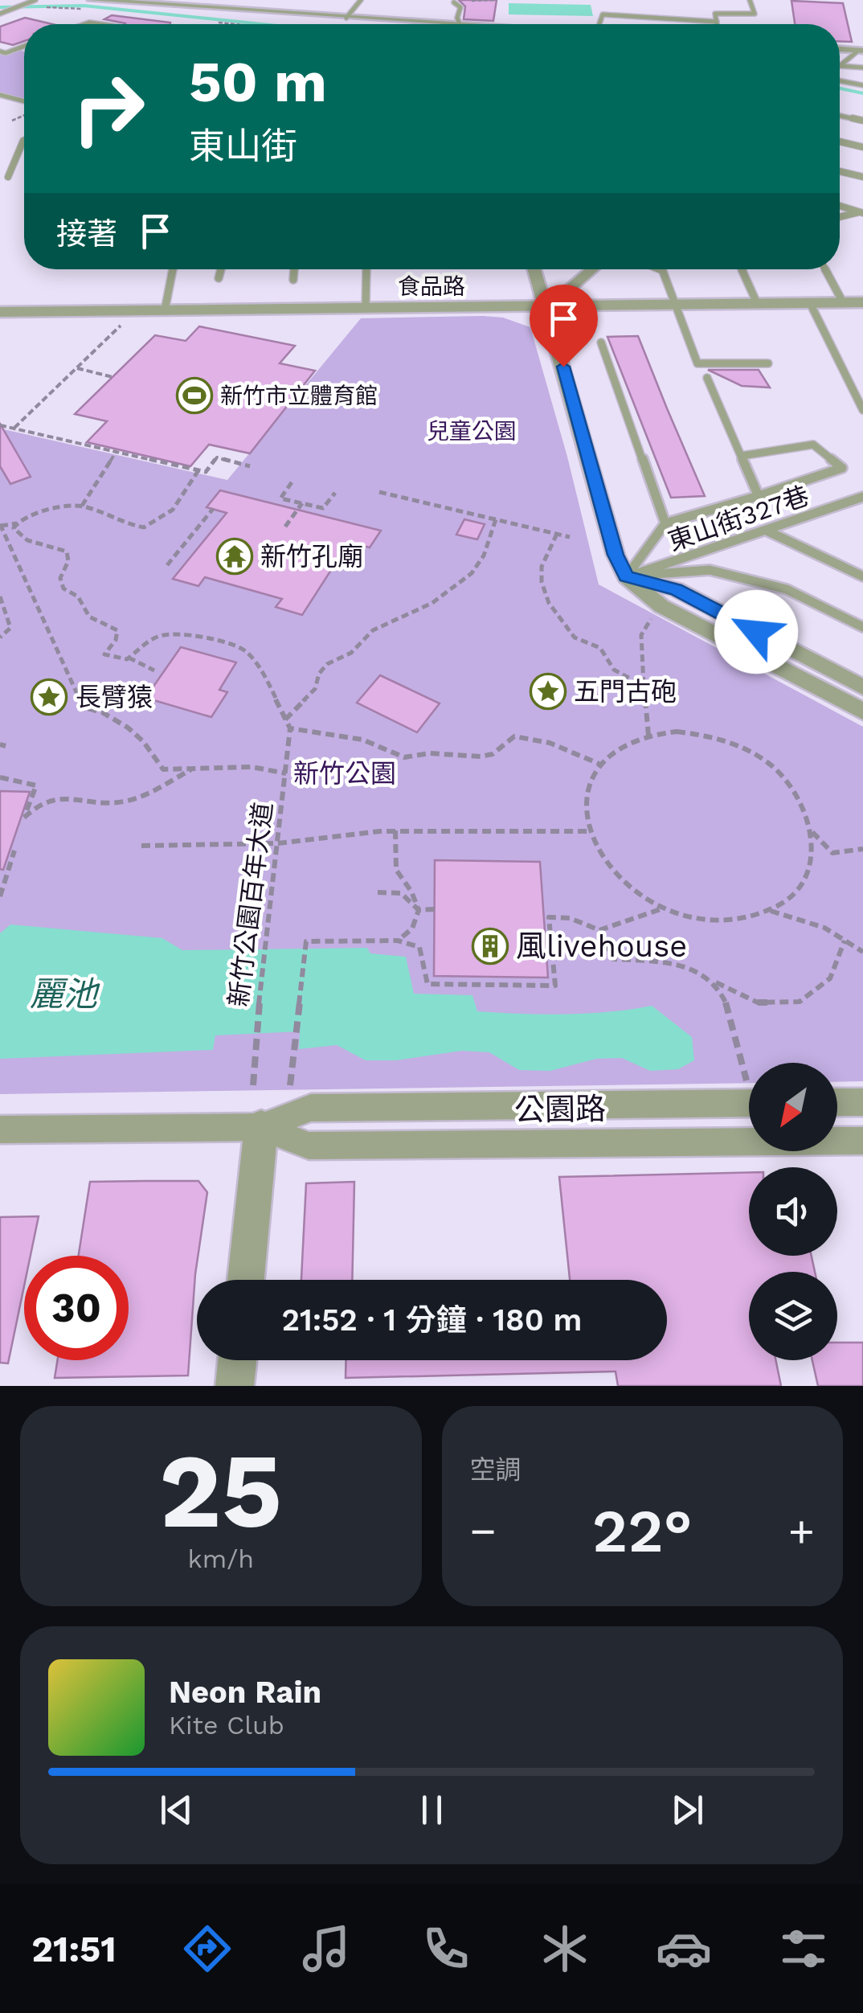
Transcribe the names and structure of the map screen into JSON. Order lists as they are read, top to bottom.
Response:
{
  "streets": {
    "street": ["食品路", "公園路"],
    "lane": ["東山街327巷"],
    "path": ["新竹公園百年大道"]
  },
  "water": ["麗池"],
  "parks": ["兒童公園", "新竹公園"],
  "places": {
    "sports": ["新竹市立體育館"],
    "temple": ["新竹孔廟"],
    "place": ["五門古砲", "長臂猿"],
    "building": ["風livehouse"]
  },
  "north": "bottom left",
  "page": {
    "turn": ["50 m", "東山街"],
    "then": "接著",
    "limit": "30",
    "trip": "21:52 · 1 分鐘 · 180 m",
    "tile": [
      ["25", "km/h"],
      "空調"
    ],
    "heat": ["−", "22°", "+"],
    "song": ["Neon Rain", "Kite Club"],
    "tabs": "21:51"
  }
}
